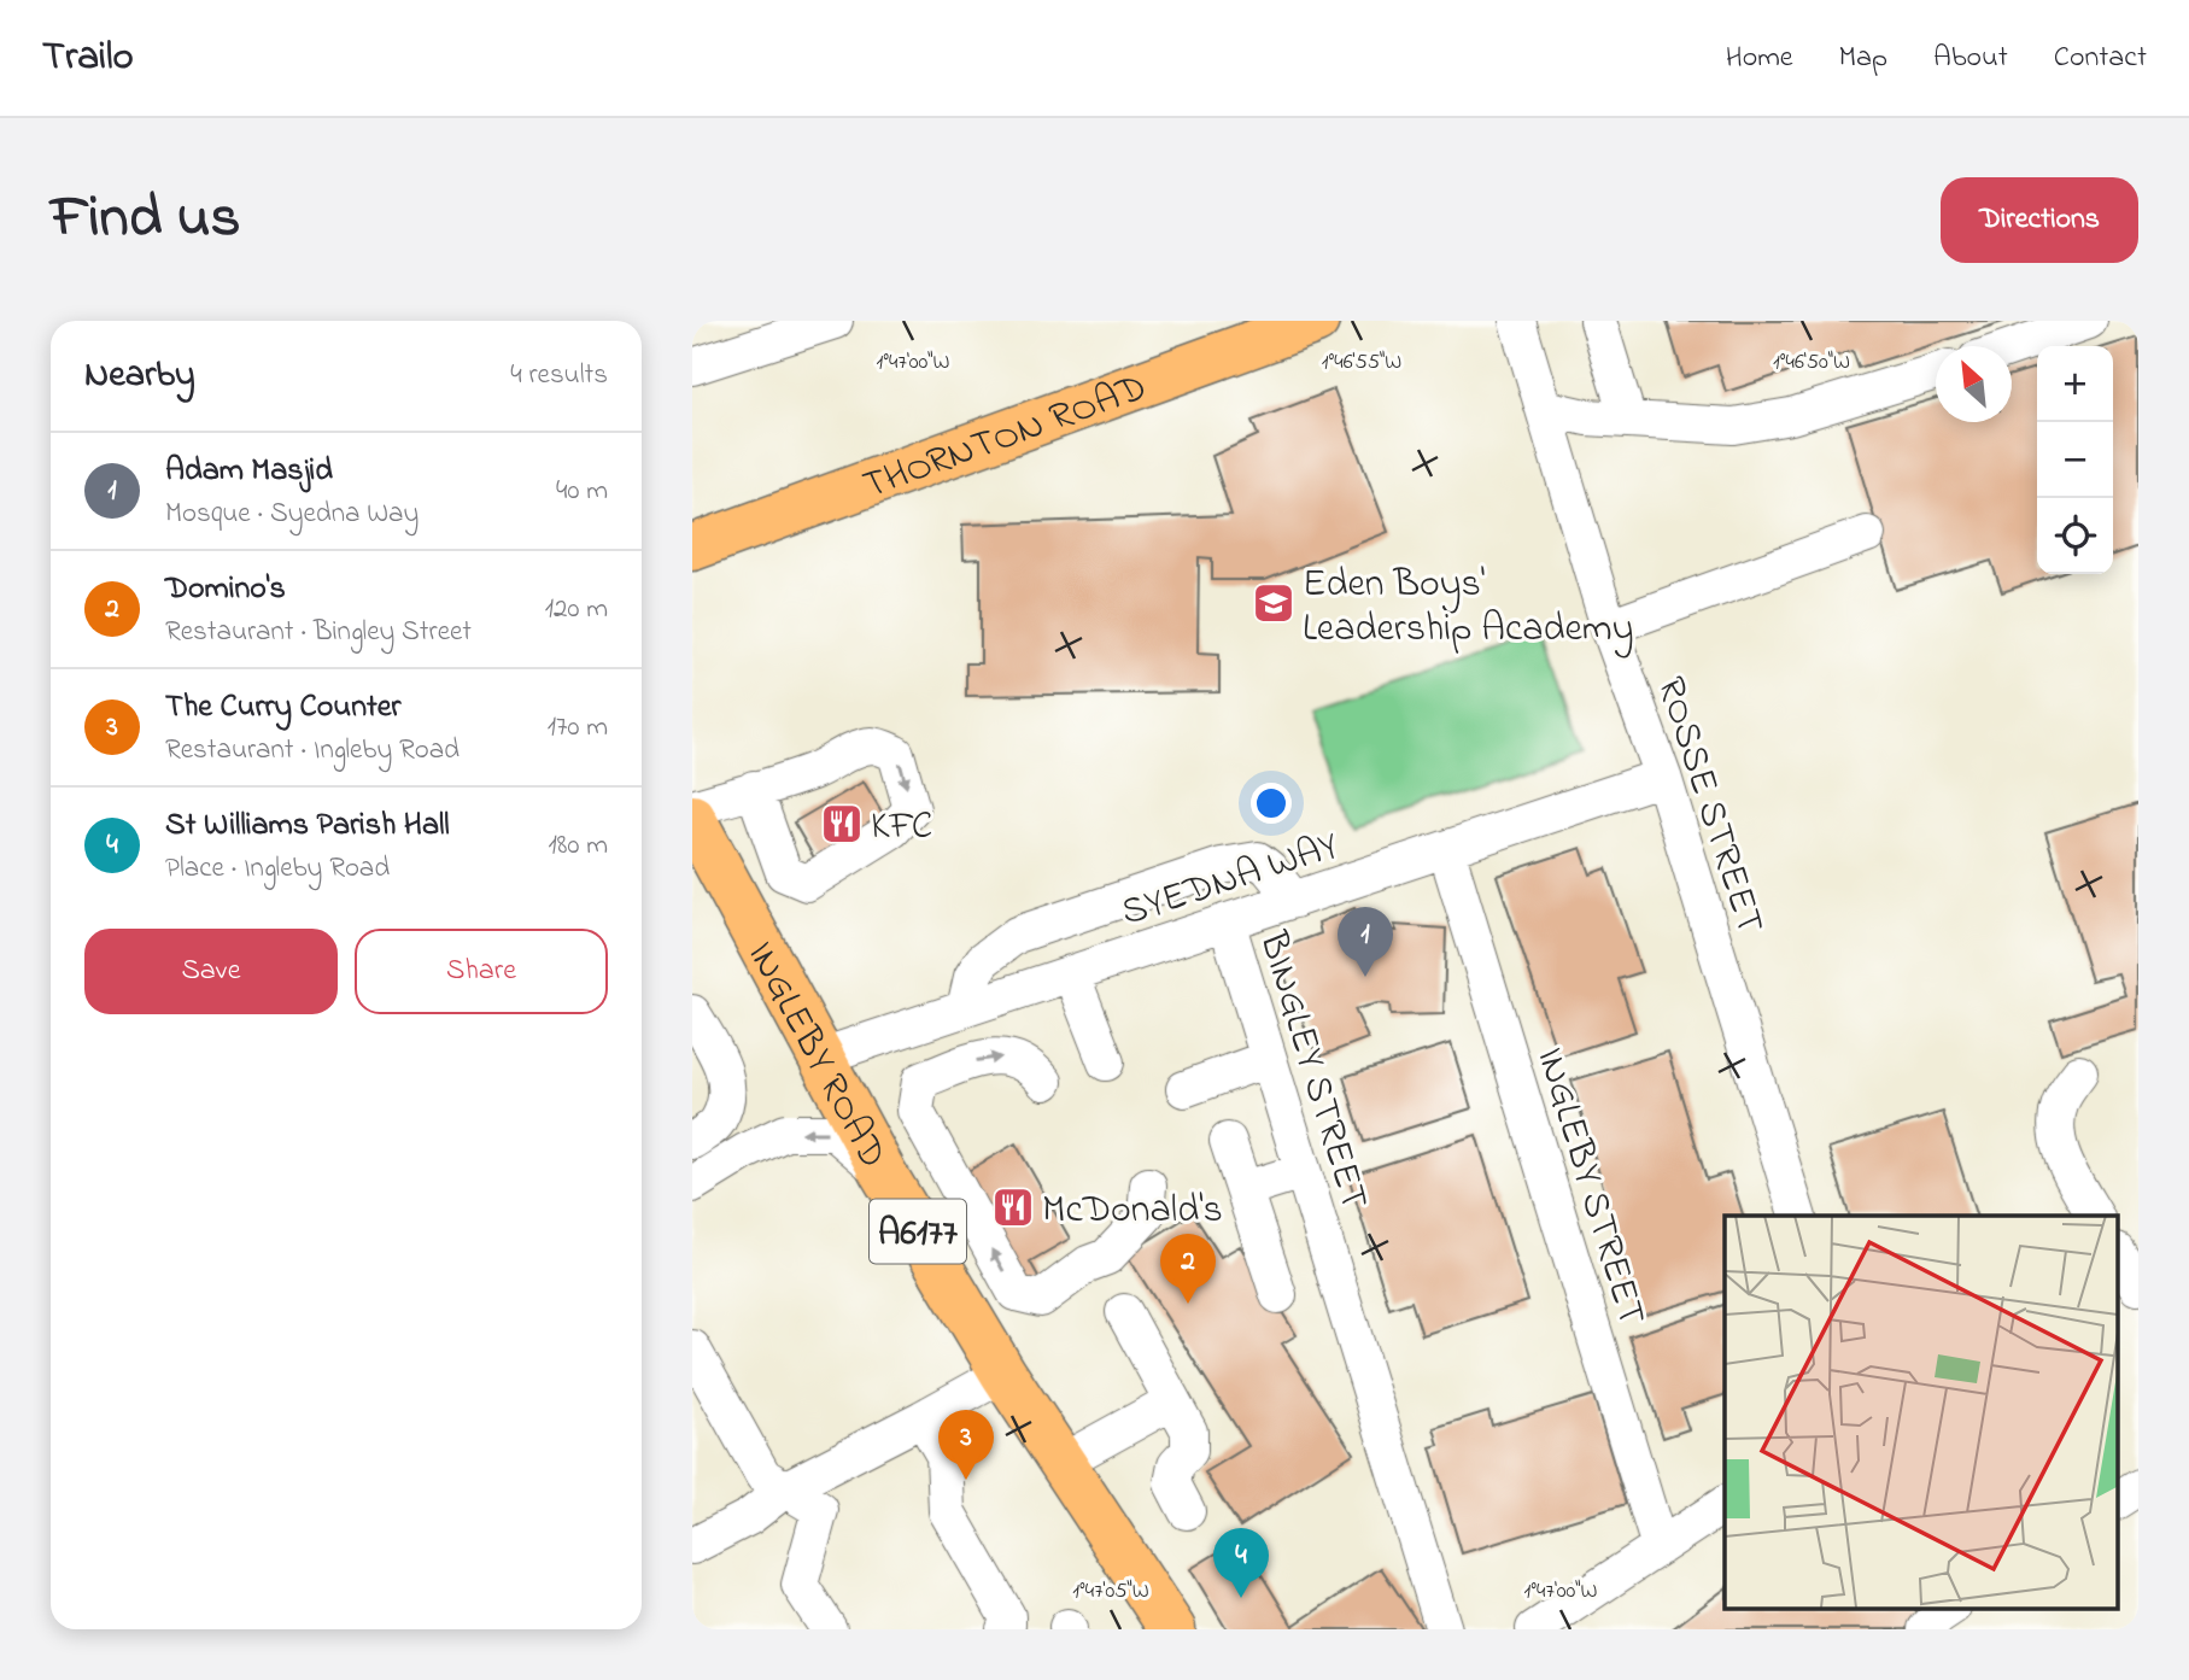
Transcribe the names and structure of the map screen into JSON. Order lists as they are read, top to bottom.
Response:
{
  "streets": {
    "main road": ["THORNTON ROAD", "INGLEBY ROAD", "A6177"],
    "street": [
      "ROSSE STREET",
      "SYEDNA WAY",
      "BINGLEY STREET",
      "INGLEBY STREET"
    ]
  },
  "crossings": [
    ["ROSSE STREET", "SYEDNA WAY"],
    ["SYEDNA WAY", "INGLEBY ROAD"],
    ["SYEDNA WAY", "BINGLEY STREET"],
    ["SYEDNA WAY", "INGLEBY STREET"]
  ],
  "places": {
    "school or university": ["Eden Boys' Leadership Academy"],
    "restaurant": ["KFC", "McDonald's"]
  },
  "north": "top left",
  "page": {
    "header": "Trailo",
    "nav": [
      "Home",
      "Map",
      "About",
      "Contact"
    ],
    "title": "Find us",
    "buttons": [
      "Directions",
      ["Save", "Share"]
    ],
    "heading": ["Nearby", "4 results"],
    "map_buttons": ["+", "−"],
    "list": [
      {
        "mark": "1",
        "name": "Adam Masjid",
        "note": "Mosque · Syedna Way",
        "value": "40 m"
      },
      {
        "mark": "2",
        "name": "Domino's",
        "note": "Restaurant · Bingley Street",
        "value": "120 m"
      },
      {
        "mark": "3",
        "name": "The Curry Counter",
        "note": "Restaurant · Ingleby Road",
        "value": "170 m"
      },
      {
        "mark": "4",
        "name": "St Williams Parish Hall",
        "note": "Place · Ingleby Road",
        "value": "180 m"
      }
    ],
    "pins": [
      "1",
      "2",
      "3",
      "4"
    ]
  },
  "coordinates": [
    "1°47'00\"W",
    "1°46'55\"W",
    "1°46'50\"W",
    "1°47'05\"W"
  ]
}
